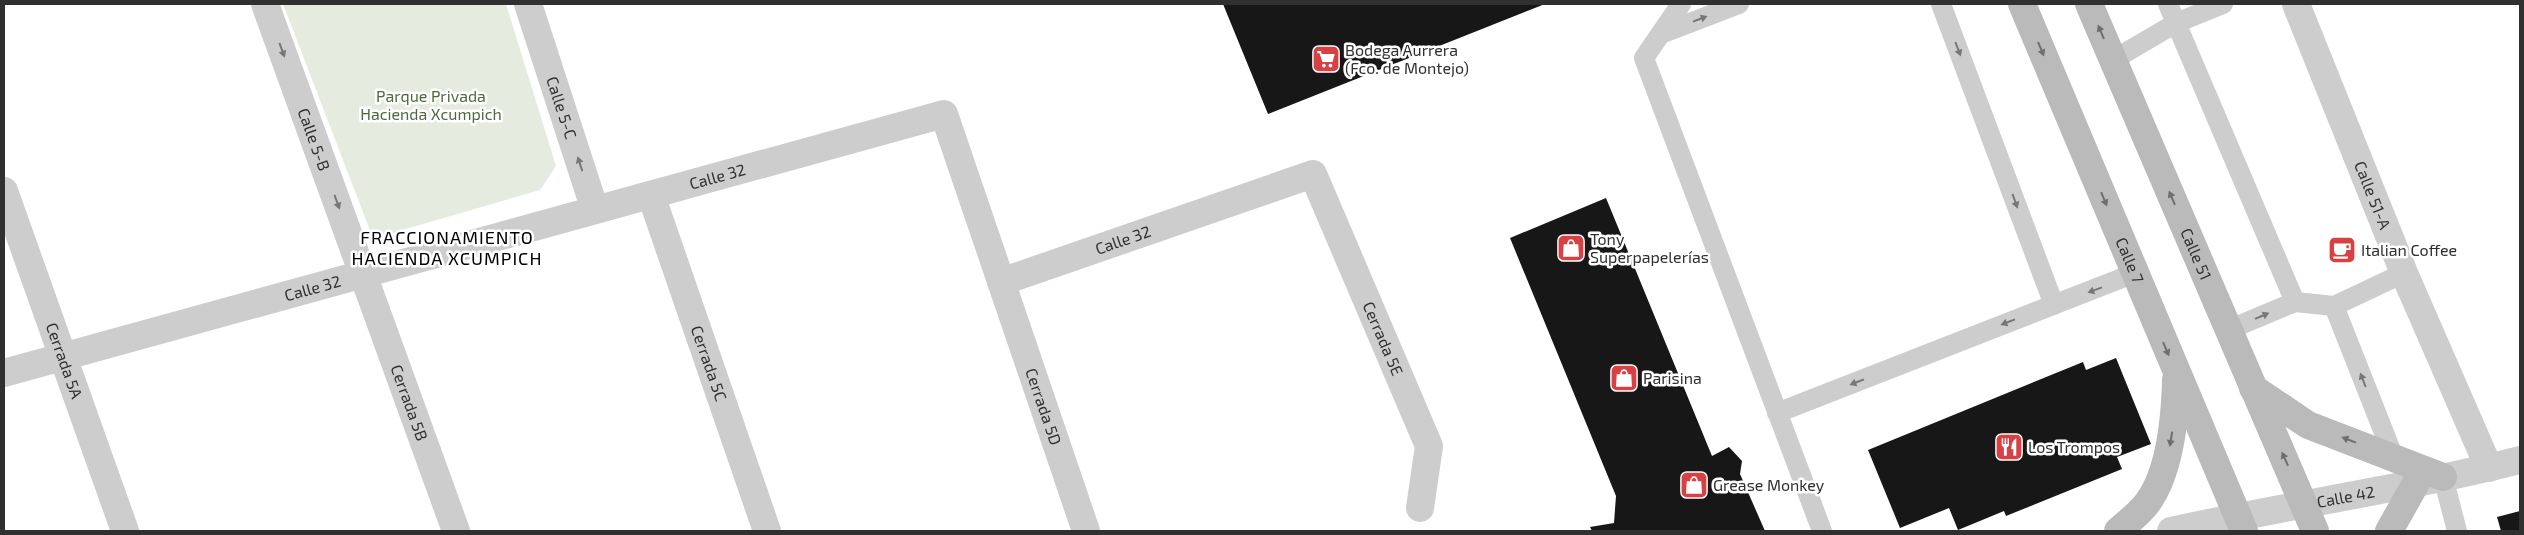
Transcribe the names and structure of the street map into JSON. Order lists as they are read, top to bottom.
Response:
{
  "streets": {
    "main road": ["Calle 51", "Calle 7"],
    "street": [
      "Calle 5-C",
      "Calle 5-B",
      "Calle 32",
      "Calle 51-A",
      "Cerrada 5E",
      "Cerrada 5A",
      "Cerrada 5C",
      "Cerrada 5B",
      "Cerrada 5D",
      "Calle 42"
    ]
  },
  "crossings": [
    ["Calle 5-C", "Calle 32"],
    ["Calle 5-B", "Calle 32"],
    ["Calle 5-B", "Cerrada 5B"],
    ["Calle 32", "Cerrada 5E"],
    ["Calle 32", "Cerrada 5A"],
    ["Calle 32", "Cerrada 5C"],
    ["Calle 32", "Cerrada 5B"],
    ["Calle 32", "Cerrada 5D"],
    ["Calle 51-A", "Calle 42"],
    ["Calle 51", "Calle 42"],
    ["Calle 7", "Calle 42"]
  ],
  "one_way": [
    "Calle 5-C",
    "Calle 5-B",
    "Calle 51",
    "Calle 7"
  ],
  "districts": ["FRACCIONAMIENTO HACIENDA XCUMPICH"],
  "parks": ["Parque Privada Hacienda Xcumpich"],
  "places": {
    "supermarket": ["Bodega Aurrera (Fco. de Montejo)"],
    "shop": ["Tony Superpapelerías", "Parisina", "Grease Monkey"],
    "cafe": ["Italian Coffee"],
    "restaurant": ["Los Trompos"]
  }
}
